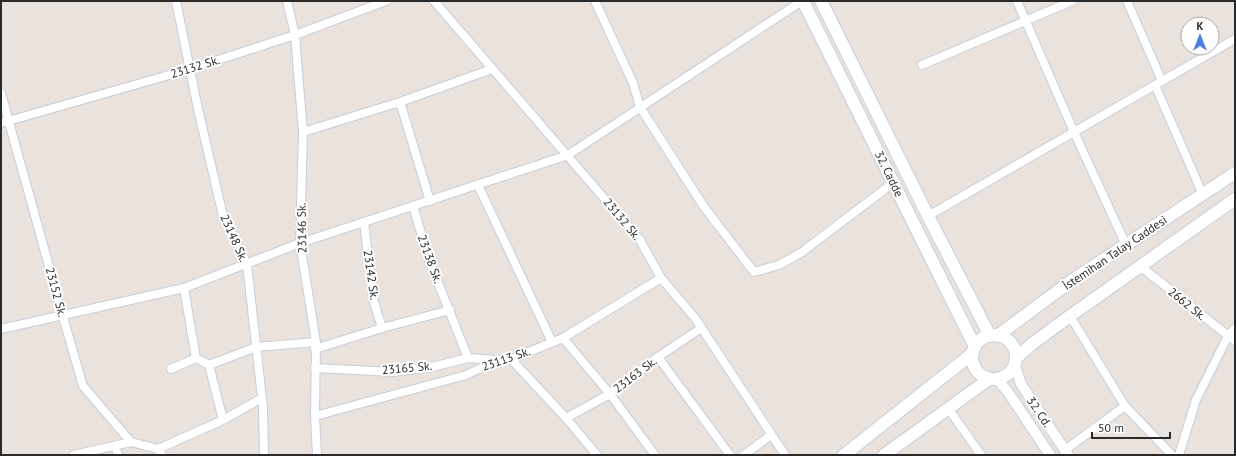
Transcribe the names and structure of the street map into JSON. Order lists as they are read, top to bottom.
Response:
{
  "streets": {
    "main road": ["32. Cadde", "İstemihan Talay Caddesi"],
    "street": [
      "23132 Sk.",
      "23146 Sk.",
      "23148 Sk.",
      "23138 Sk.",
      "23142 Sk.",
      "23152 Sk.",
      "2662 Sk.",
      "23113 Sk.",
      "23165 Sk.",
      "23163 Sk.",
      "32. Cd."
    ]
  },
  "crossings": [
    ["23132 Sk.", "23146 Sk."],
    ["23132 Sk.", "23148 Sk."],
    ["23132 Sk.", "23152 Sk."],
    ["23132 Sk.", "23113 Sk."],
    ["23132 Sk.", "23163 Sk."],
    ["32. Cadde", "İstemihan Talay Caddesi"],
    ["32. Cadde", "32. Cd."],
    ["23146 Sk.", "23113 Sk."],
    ["23146 Sk.", "23165 Sk."],
    ["İstemihan Talay Caddesi", "2662 Sk."],
    ["İstemihan Talay Caddesi", "32. Cd."],
    ["23138 Sk.", "23165 Sk."],
    ["23113 Sk.", "23165 Sk."]
  ],
  "scale_bar": "50 m",
  "north": "top"
}
